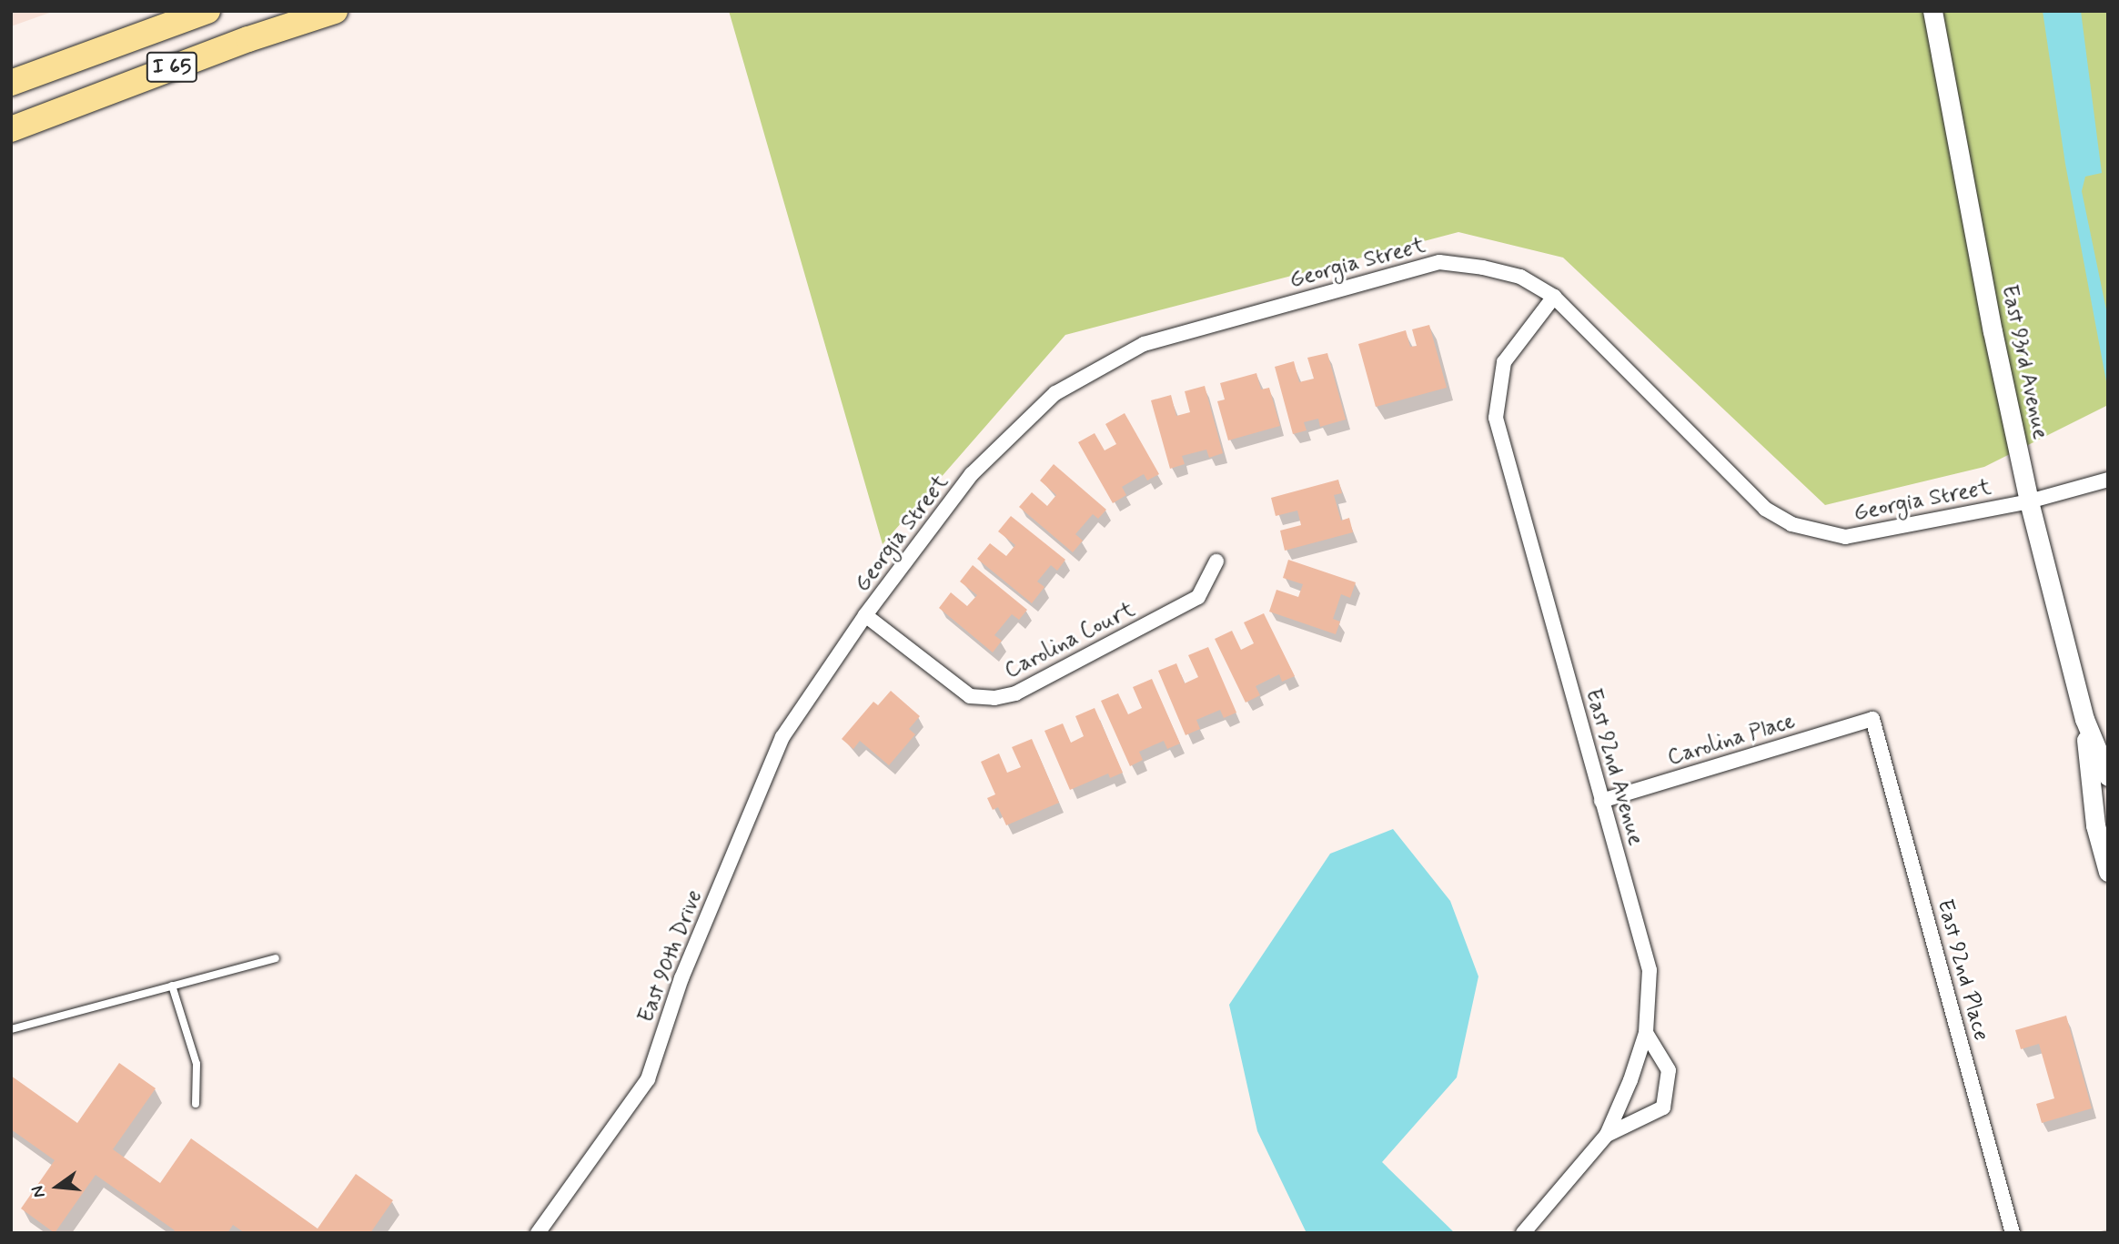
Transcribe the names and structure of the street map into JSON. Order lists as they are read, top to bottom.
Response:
{
  "streets": {
    "highway": ["I 65"],
    "street": [
      "Georgia Street",
      "East 93rd Avenue",
      "Carolina Court",
      "Carolina Place",
      "East 92nd Avenue",
      "East 90th Drive",
      "East 92nd Place"
    ]
  },
  "crossings": [
    ["Georgia Street", "East 93rd Avenue"],
    ["Georgia Street", "Carolina Court"],
    ["Georgia Street", "East 92nd Avenue"],
    ["Georgia Street", "East 90th Drive"],
    ["Carolina Place", "East 92nd Avenue"],
    ["Carolina Place", "East 92nd Place"]
  ],
  "north": "left"
}
